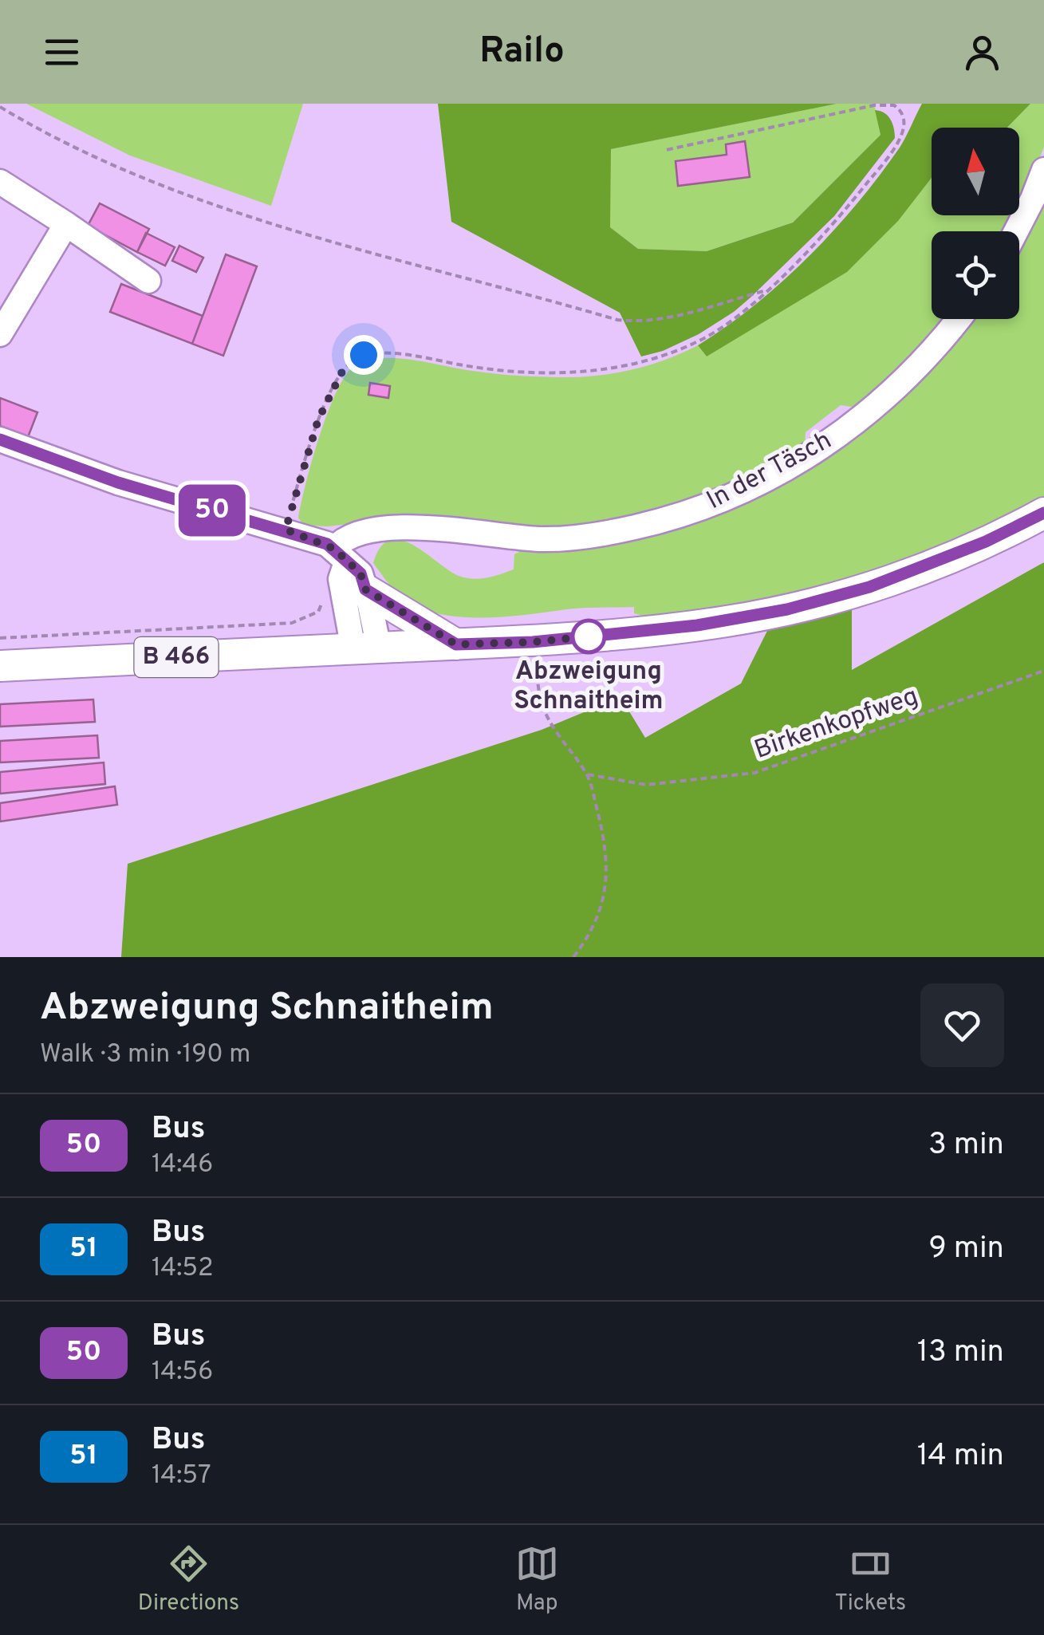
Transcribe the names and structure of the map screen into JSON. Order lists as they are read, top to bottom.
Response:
{
  "streets": {
    "main road": ["B 466"],
    "street": ["In der Täsch"],
    "path": ["Birkenkopfweg"]
  },
  "places": ["Abzweigung Schnaitheim"],
  "lines": ["bus line 50"],
  "north": "top",
  "page": {
    "header": "Railo",
    "on_map": "50",
    "heading": ["Abzweigung Schnaitheim", "Walk · 3 min · 190 m"],
    "list": [
      {
        "mark": "50",
        "name": "Bus",
        "note": "14:46",
        "value": "3 min"
      },
      {
        "mark": "51",
        "name": "Bus",
        "note": "14:52",
        "value": "9 min"
      },
      {
        "mark": "50",
        "name": "Bus",
        "note": "14:56",
        "value": "13 min"
      },
      {
        "mark": "51",
        "name": "Bus",
        "note": "14:57",
        "value": "14 min"
      }
    ],
    "tabs": ["Directions", "Map", "Tickets"]
  }
}
